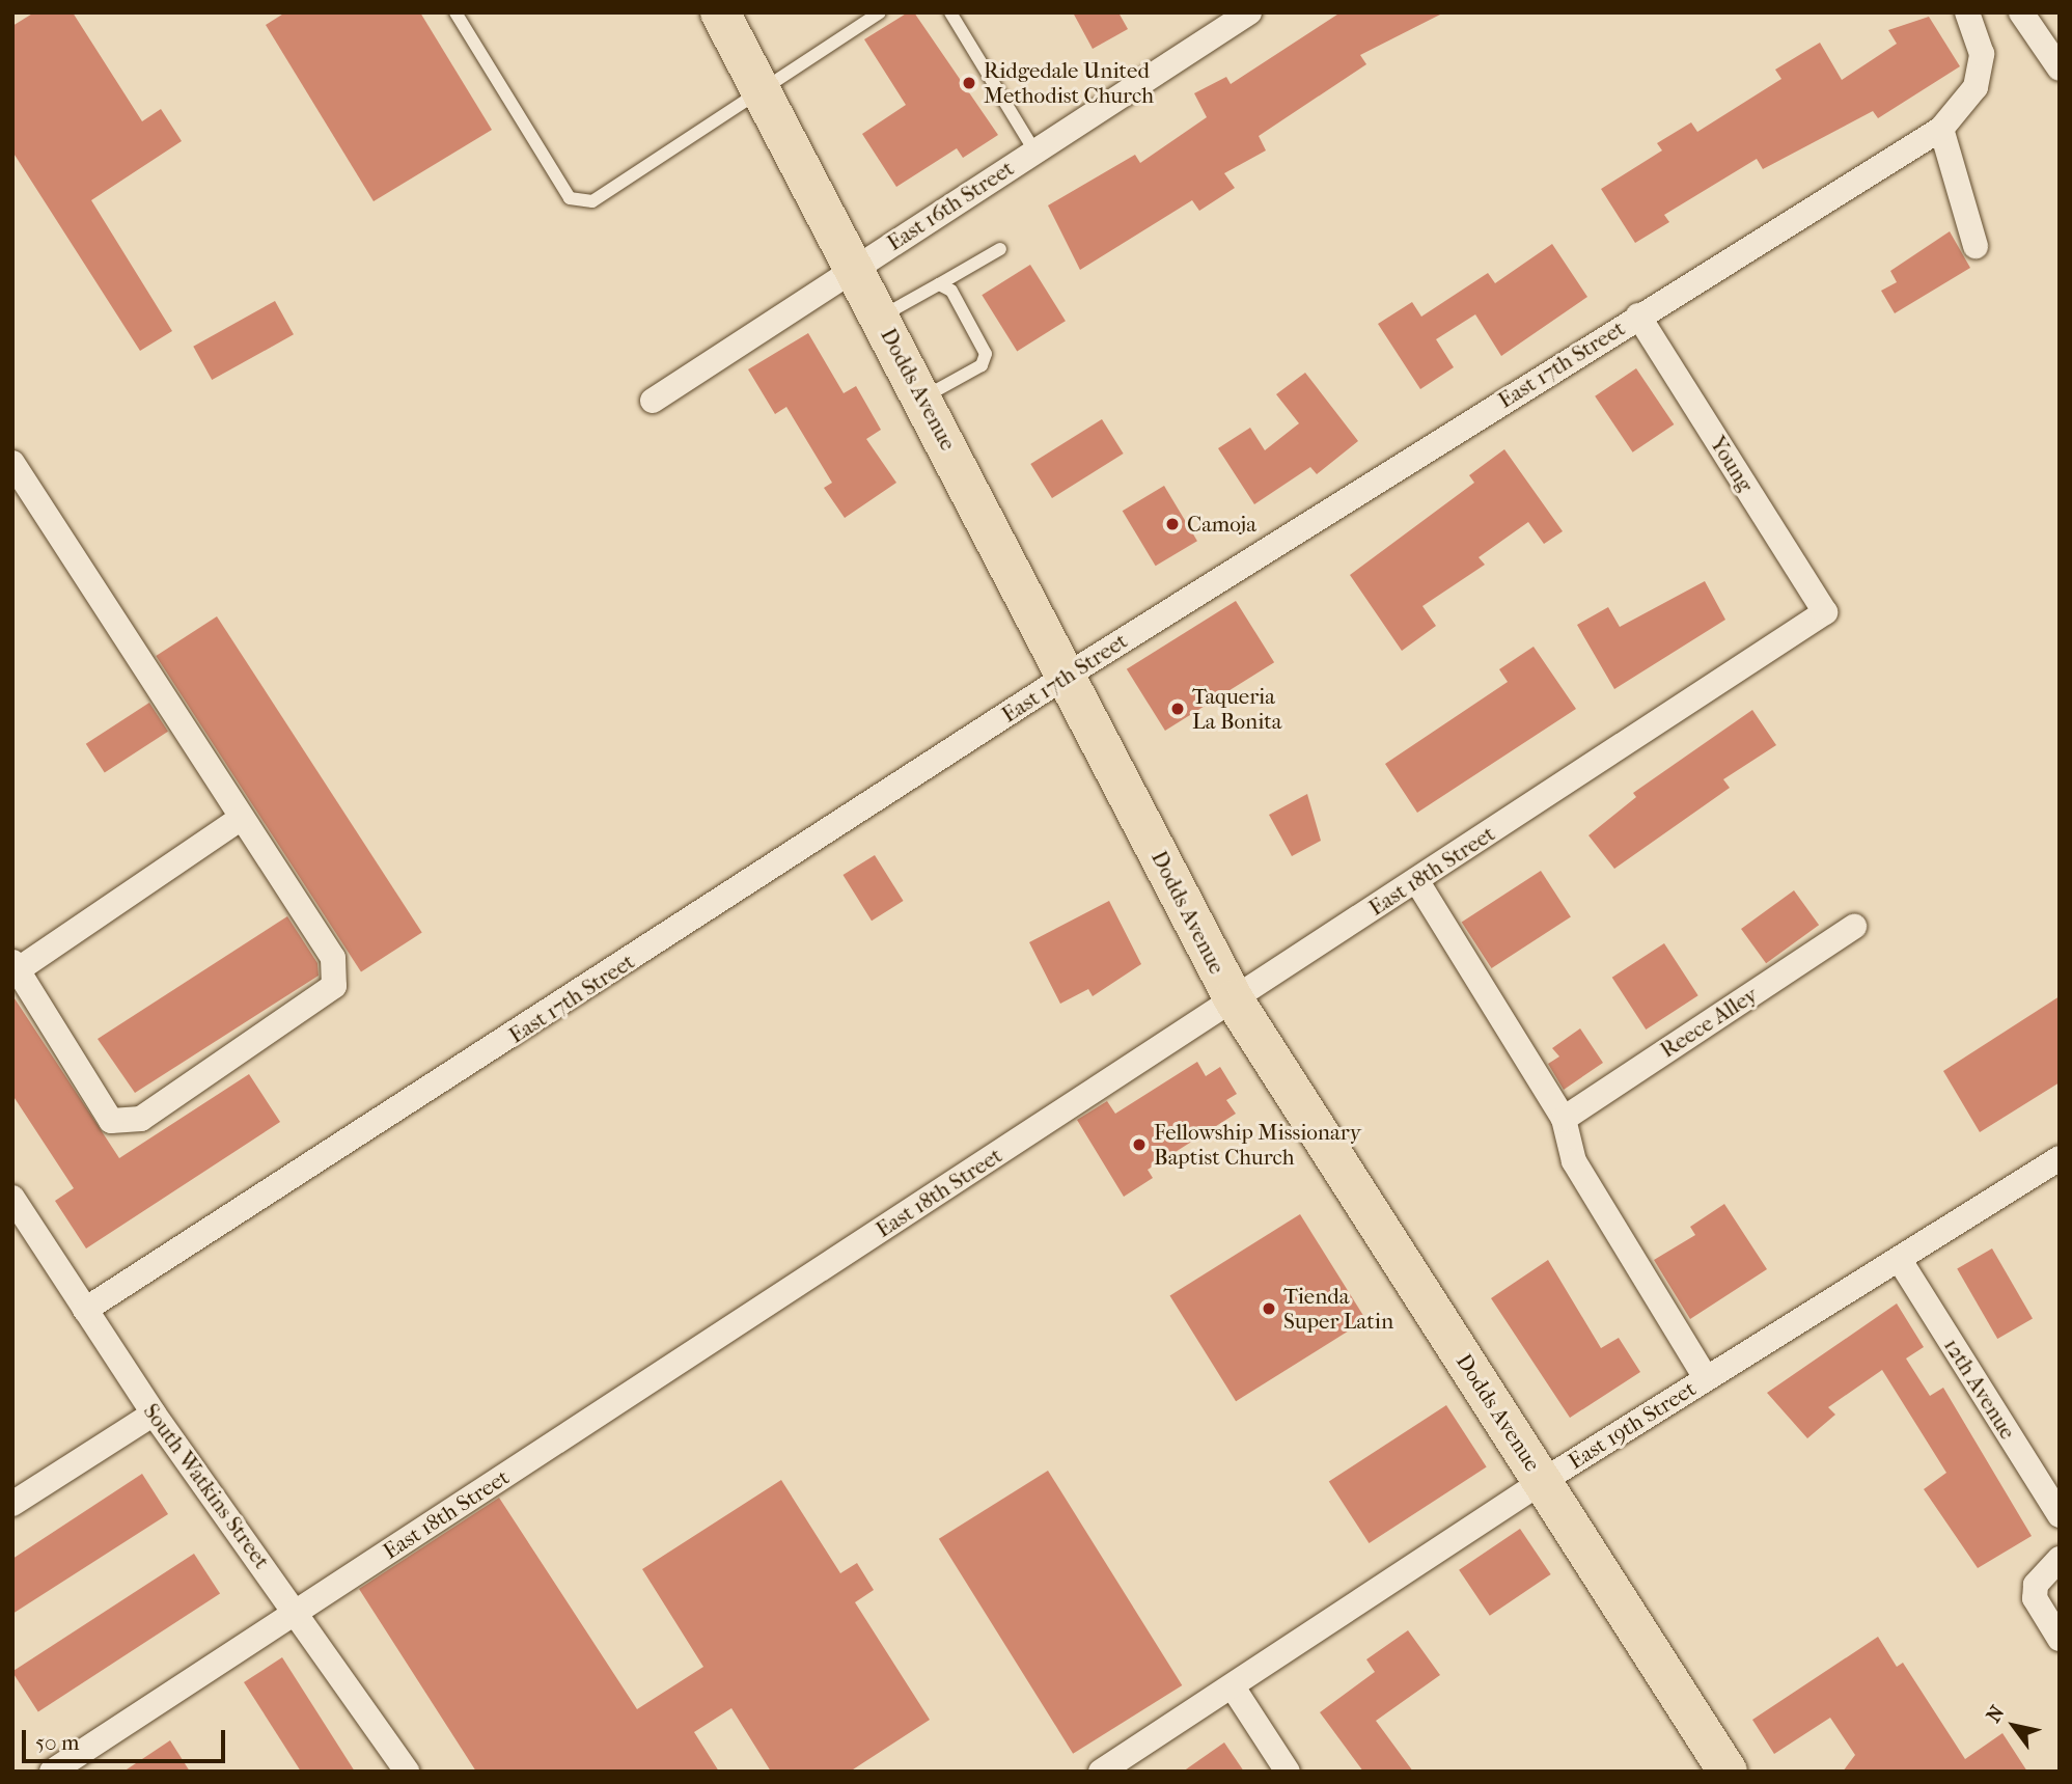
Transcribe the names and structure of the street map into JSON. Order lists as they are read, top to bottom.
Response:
{
  "streets": {
    "main road": ["Dodds Avenue"],
    "street": [
      "East 16th Street",
      "East 17th Street",
      "Young",
      "East 18th Street",
      "Reece Alley",
      "12th Avenue",
      "East 19th Street",
      "South Watkins Street"
    ]
  },
  "crossings": [
    ["East 16th Street", "Dodds Avenue"],
    ["East 17th Street", "Dodds Avenue"],
    ["East 17th Street", "Young"],
    ["East 17th Street", "South Watkins Street"],
    ["Dodds Avenue", "East 18th Street"],
    ["Dodds Avenue", "East 19th Street"],
    ["Young", "East 18th Street"],
    ["East 18th Street", "South Watkins Street"],
    ["12th Avenue", "East 19th Street"]
  ],
  "places": [
    "Ridgedale United Methodist Church",
    "Camoja",
    "Taqueria La Bonita",
    "Fellowship Missionary Baptist Church",
    "Tienda Super Latin"
  ],
  "scale_bar": "50 m",
  "north": "top left"
}
